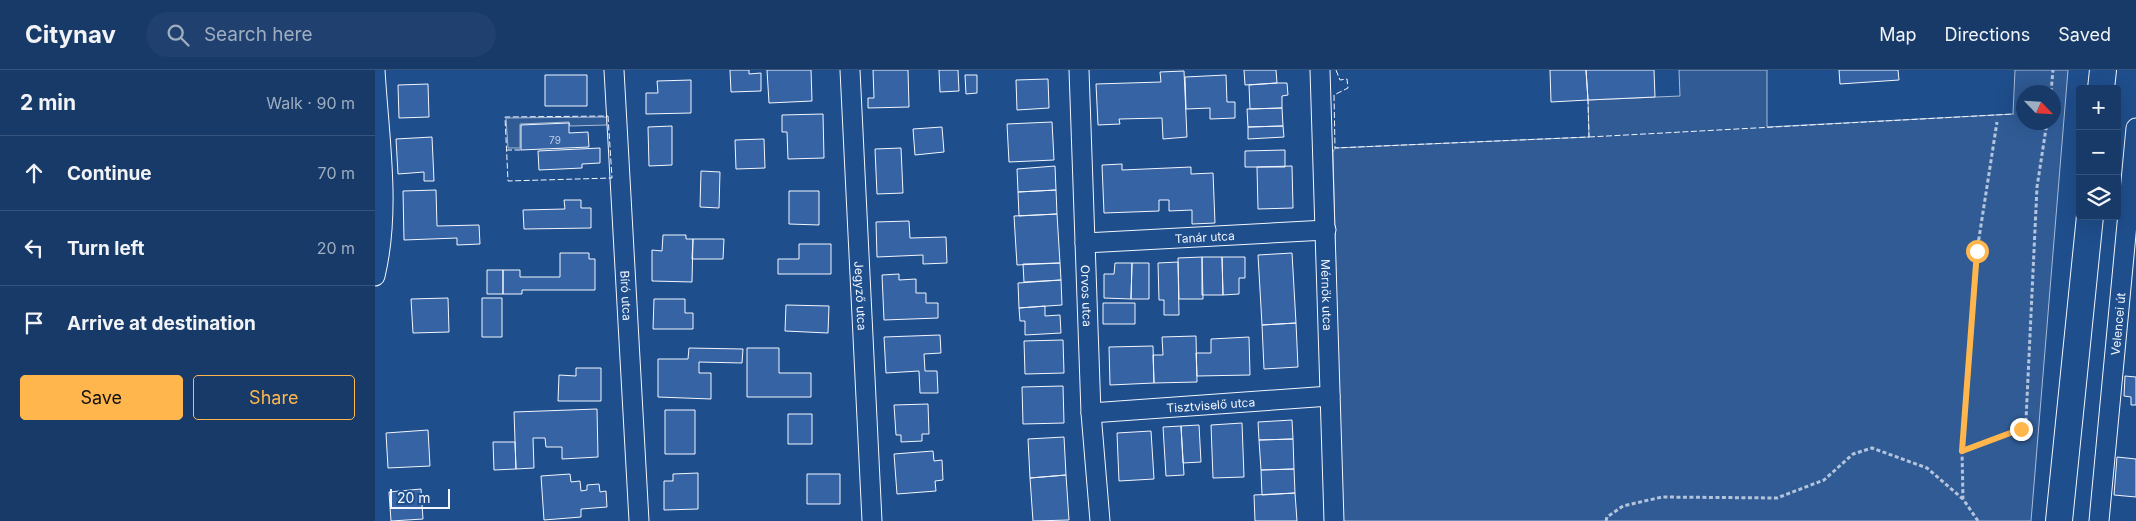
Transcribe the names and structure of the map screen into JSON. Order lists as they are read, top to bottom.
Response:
{
  "streets": {
    "street": [
      "Tanár utca",
      "Mérnök utca",
      "Bíró utca",
      "Jegyző utca",
      "Orvos utca",
      "Velencei út",
      "Tisztviselő utca"
    ]
  },
  "crossings": [
    ["Tanár utca", "Mérnök utca"],
    ["Tanár utca", "Orvos utca"],
    ["Mérnök utca", "Tisztviselő utca"],
    ["Orvos utca", "Tisztviselő utca"]
  ],
  "house_numbers": ["79"],
  "scale_bar": "20 m",
  "north": "bottom right",
  "page": {
    "header": "Citynav",
    "search": "Search here",
    "nav": ["Map", "Directions", "Saved"],
    "heading": ["2 min", "Walk · 90 m"],
    "map_buttons": ["+", "−"],
    "list": [
      ["Continue", "70 m"],
      ["Turn left", "20 m"],
      "Arrive at destination"
    ],
    "buttons": ["Save", "Share"],
    "scale": "20 m"
  }
}
